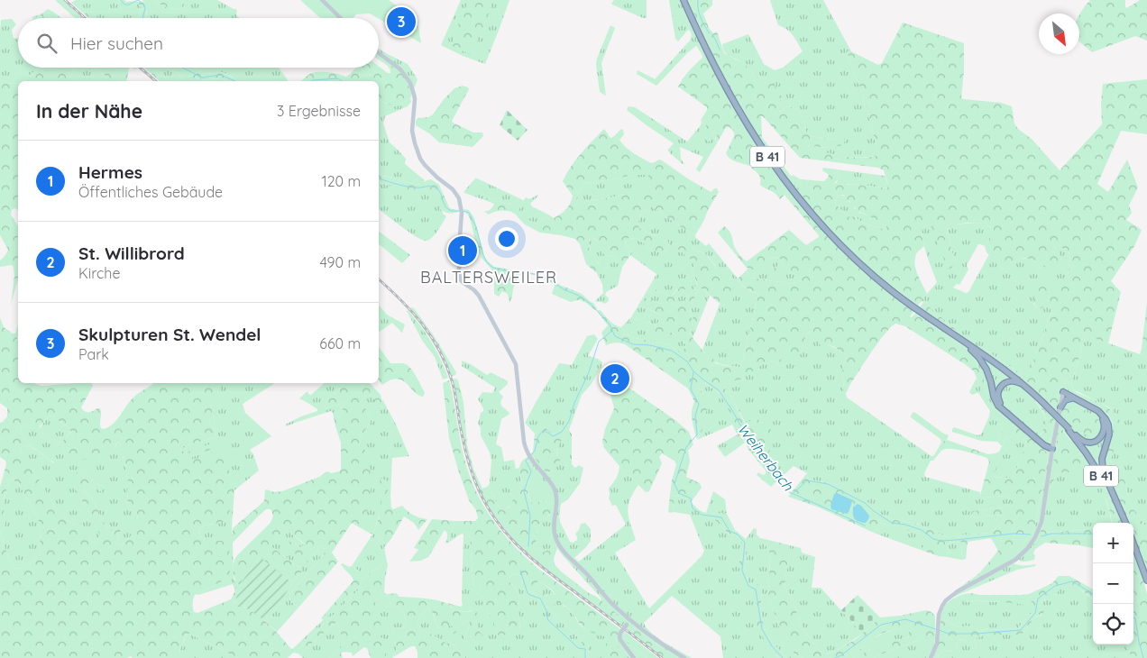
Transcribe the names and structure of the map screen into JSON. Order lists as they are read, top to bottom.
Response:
{
  "streets": {
    "highway": ["B 41"]
  },
  "districts": ["BALTERSWEILER"],
  "water": ["Weiherbach"],
  "north": "bottom right",
  "page": {
    "pins": ["3", "1", "2"],
    "search": "Hier suchen",
    "heading": ["In der Nähe", "3 Ergebnisse"],
    "list": [
      {
        "mark": "1",
        "name": "Hermes",
        "note": "Öffentliches Gebäude",
        "value": "120 m"
      },
      {
        "mark": "2",
        "name": "St. Willibrord",
        "note": "Kirche",
        "value": "490 m"
      },
      {
        "mark": "3",
        "name": "Skulpturen St. Wendel",
        "note": "Park",
        "value": "660 m"
      }
    ],
    "map_buttons": ["+", "−"]
  }
}
